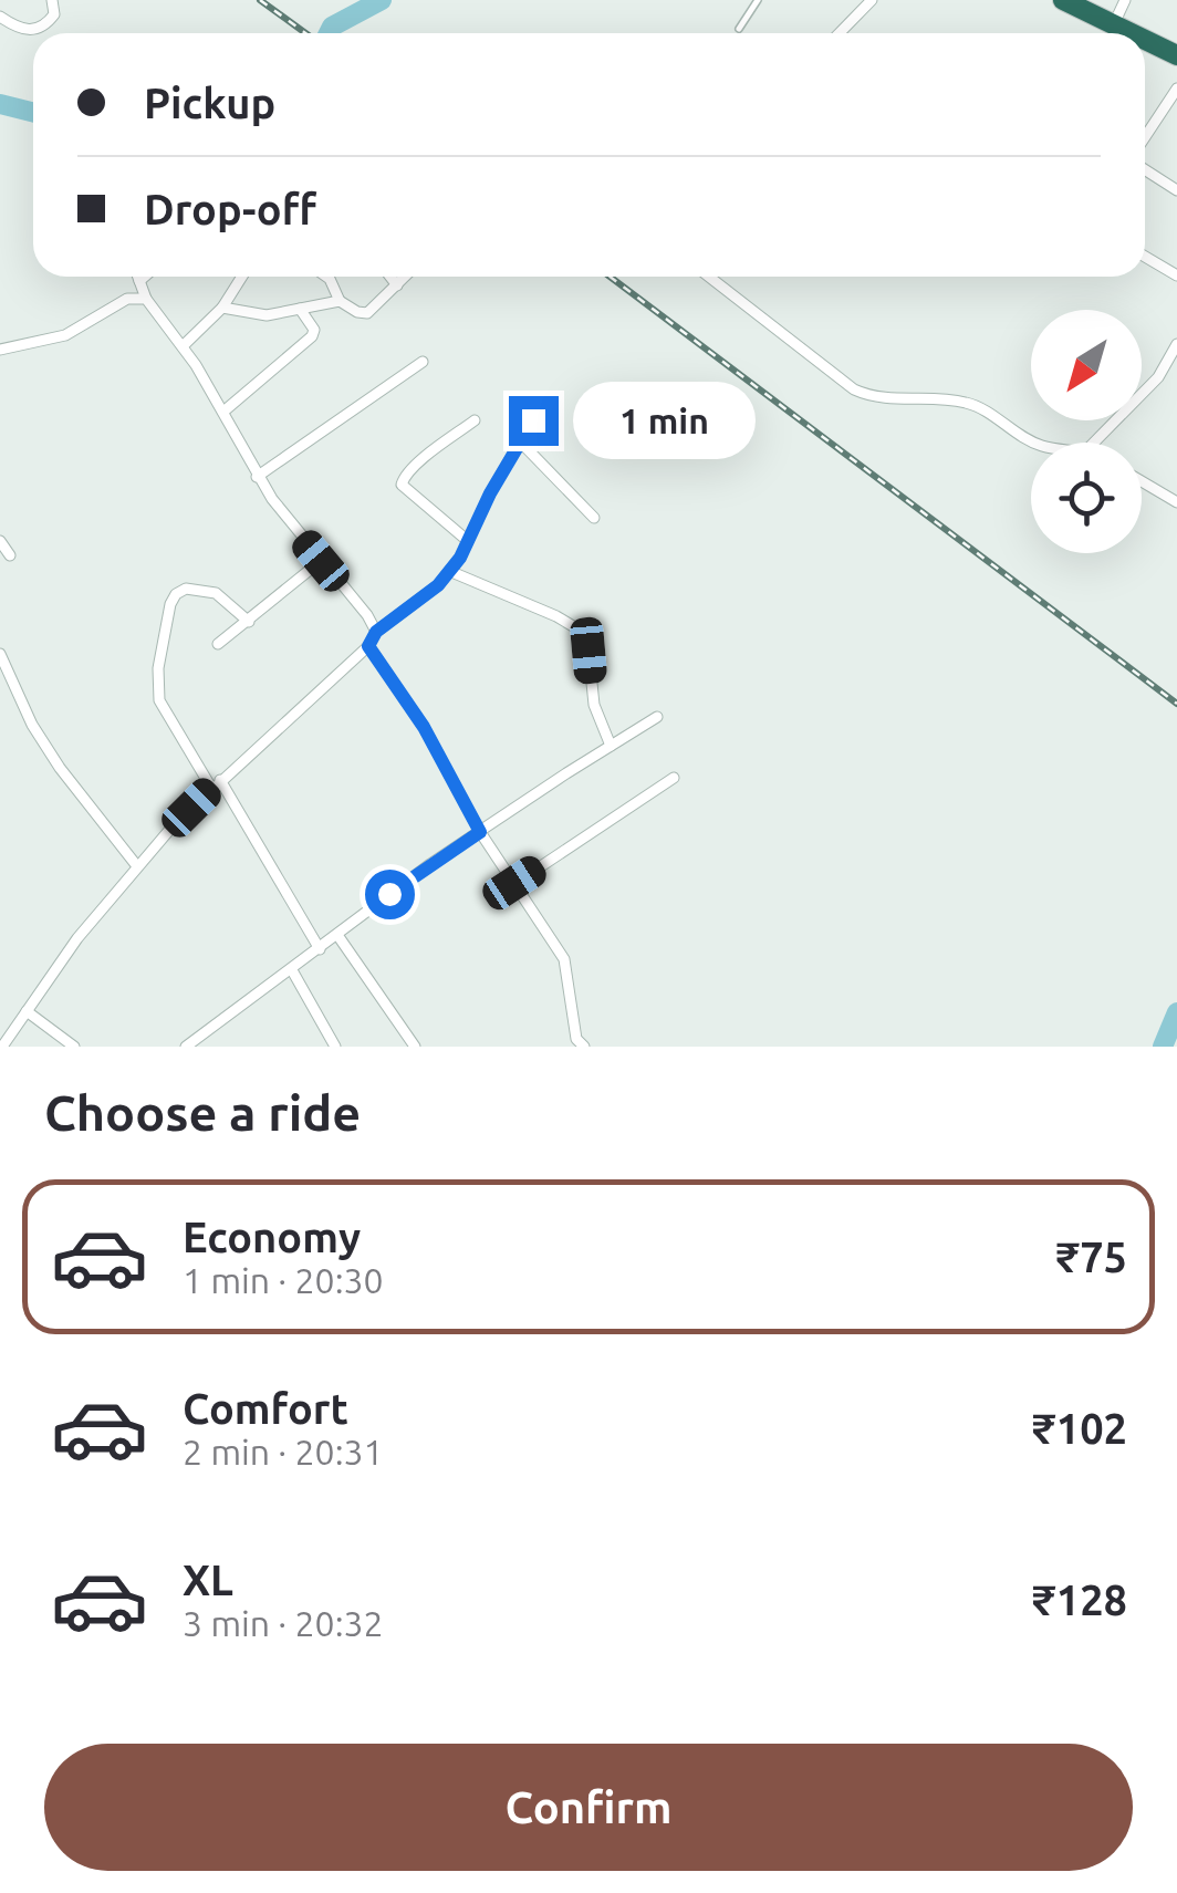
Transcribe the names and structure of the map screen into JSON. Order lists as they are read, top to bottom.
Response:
{
  "north": "bottom left",
  "page": {
    "banner": ["Pickup", "Drop-off"],
    "bubble": "1 min",
    "heading": "Choose a ride",
    "list": [
      {
        "name": "Economy",
        "note": "1 min · 20:30",
        "value": "₹75"
      },
      {
        "name": "Comfort",
        "note": "2 min · 20:31",
        "value": "₹102"
      },
      {
        "name": "XL",
        "note": "3 min · 20:32",
        "value": "₹128"
      }
    ],
    "buttons": "Confirm"
  }
}
